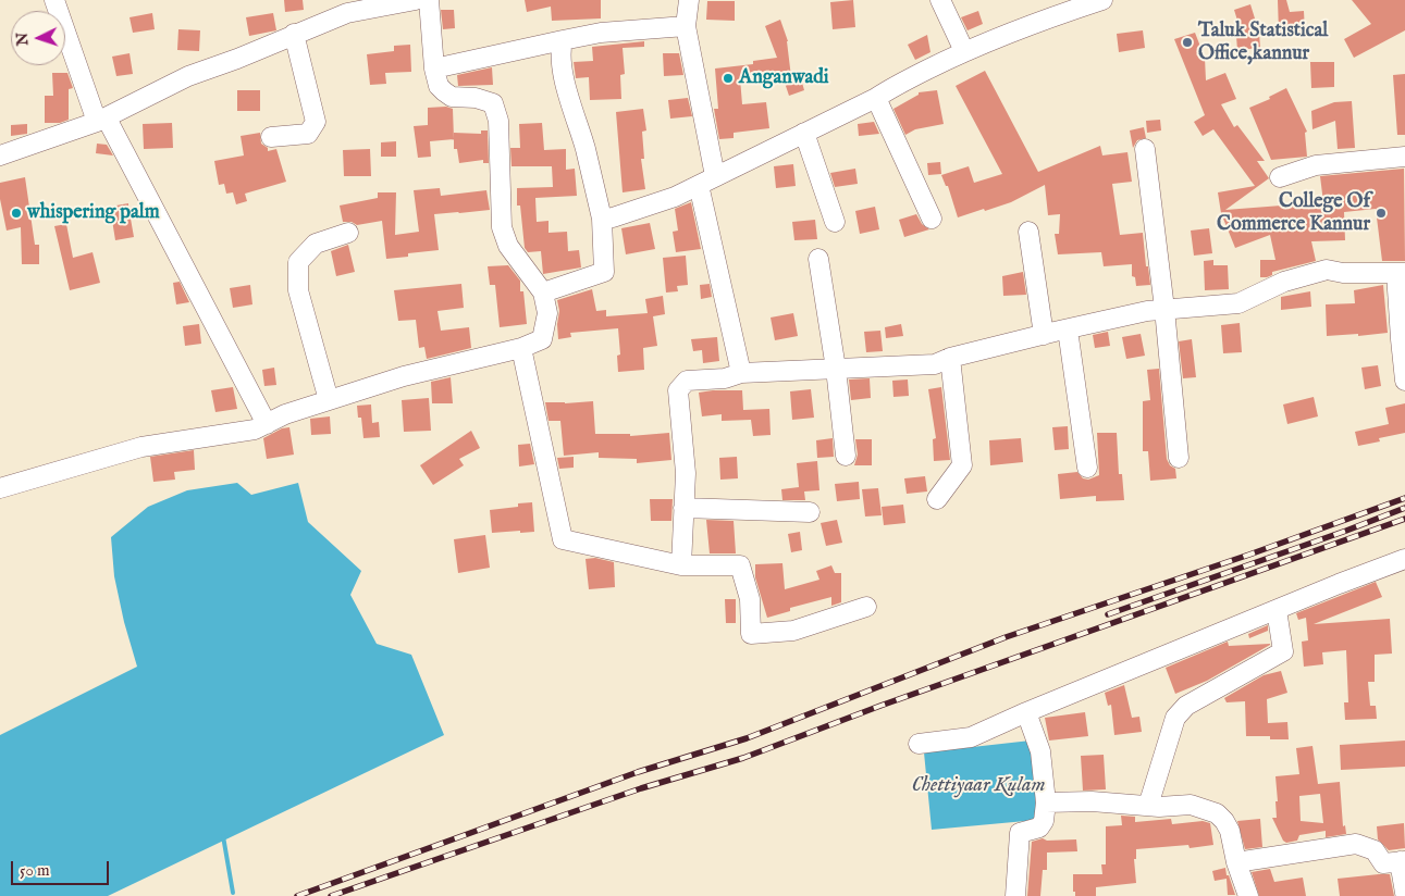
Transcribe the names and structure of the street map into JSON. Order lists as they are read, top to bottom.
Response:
{
  "water": ["Chettiyaar Kulam"],
  "places": [
    "Taluk Statistical Office,kannur",
    "Anganwadi",
    "whispering palm",
    "College Of Commerce Kannur"
  ],
  "scale_bar": "50 m",
  "north": "left"
}
